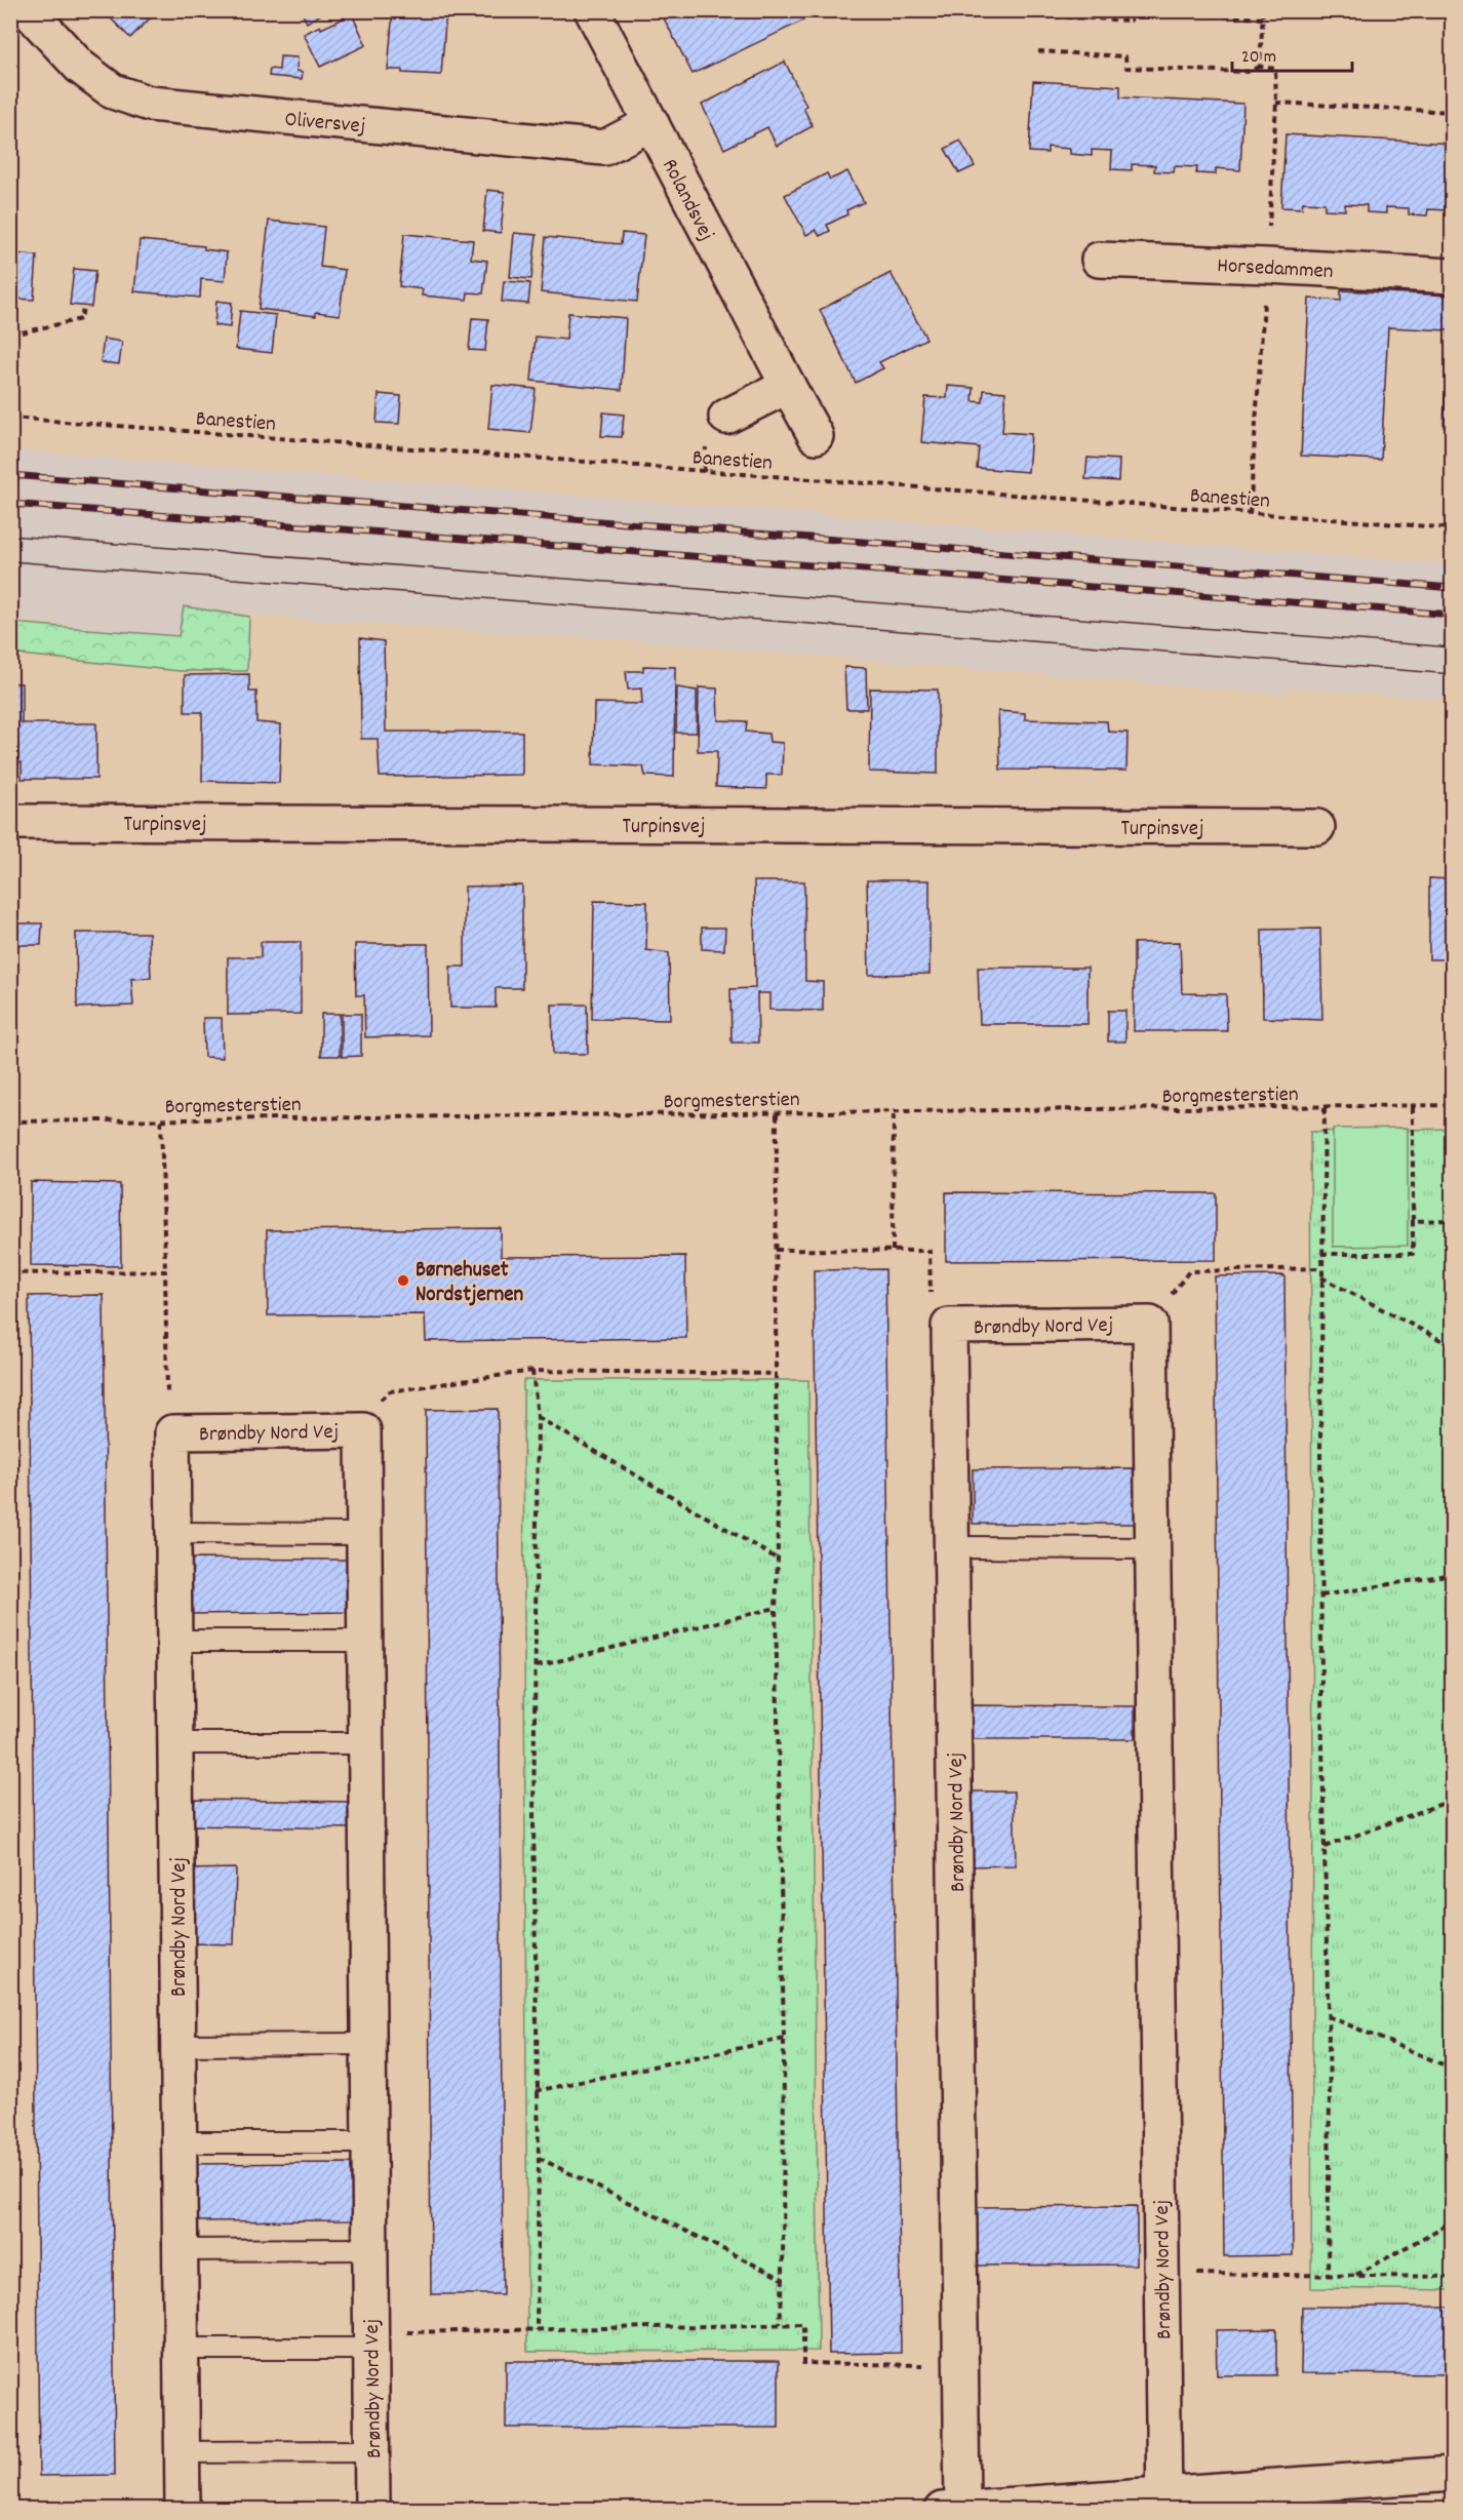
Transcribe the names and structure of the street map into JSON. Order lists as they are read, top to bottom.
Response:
{
  "streets": {
    "street": [
      "Oliversvej",
      "Rolandsvej",
      "Horsedammen",
      "Turpinsvej",
      "Brøndby Nord Vej"
    ],
    "path": ["Banestien", "Borgmesterstien"]
  },
  "crossings": [
    ["Oliversvej", "Rolandsvej"]
  ],
  "places": ["Børnehuset Nordstjernen"],
  "scale_bar": "20 m"
}
